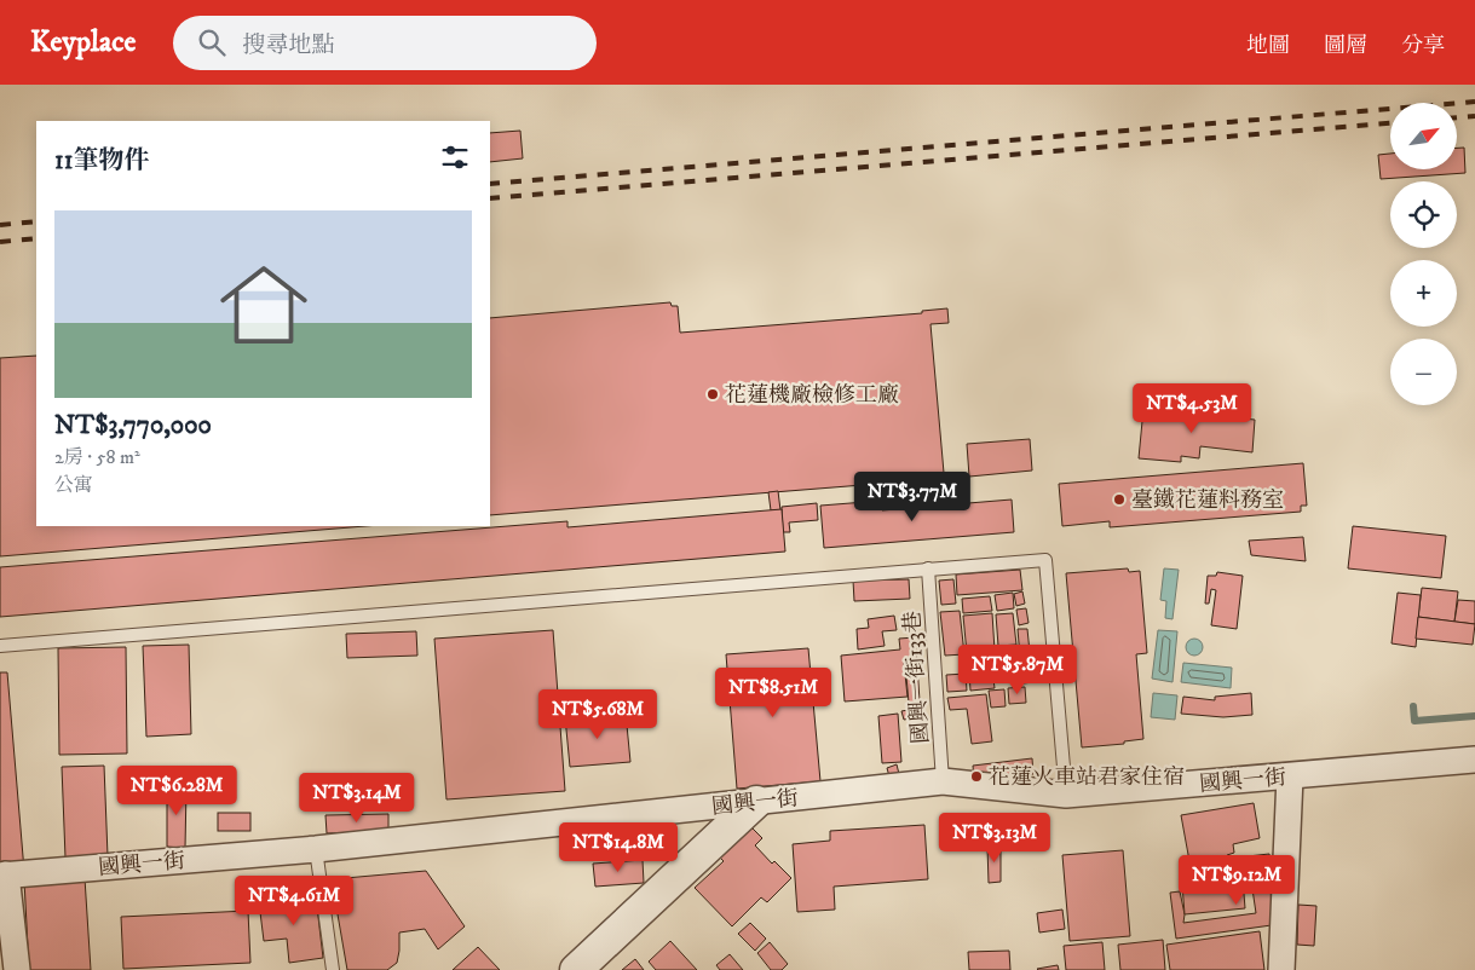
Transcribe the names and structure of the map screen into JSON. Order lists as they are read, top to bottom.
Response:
{
  "streets": {
    "street": ["國興一街"],
    "lane": ["國興一街133巷"]
  },
  "crossings": [
    ["國興一街133巷", "國興一街"]
  ],
  "places": ["花蓮機廠檢修工廠", "臺鐵花蓮料務室", "花蓮火車站君家住宿"],
  "north": "top right",
  "page": {
    "header": "Keyplace",
    "search": "搜尋地點",
    "nav": ["地圖", "圖層", "分享"],
    "map_buttons": ["+", "−"],
    "heading": "11筆物件",
    "list": [
      {
        "name": "NT$3,770,000",
        "note": "2房 · 58 m² · 公寓"
      }
    ],
    "price": [
      "NT$4.53M",
      "NT$3.77M",
      "NT$5.87M",
      "NT$8.51M",
      "NT$5.68M",
      "NT$6.28M",
      "NT$3.14M",
      "NT$3.13M",
      "NT$14.8M",
      "NT$9.12M",
      "NT$4.61M"
    ]
  }
}
